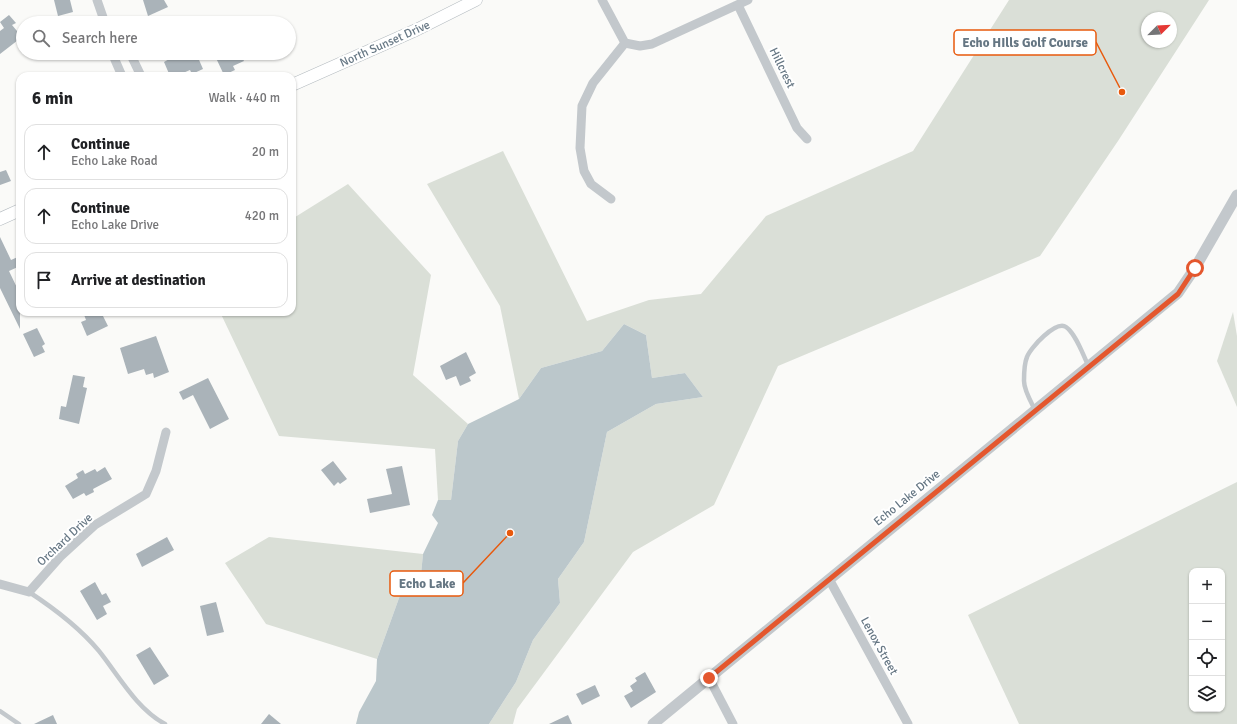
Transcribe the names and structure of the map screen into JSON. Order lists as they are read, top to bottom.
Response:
{
  "streets": {
    "main road": ["North Sunset Drive"],
    "street": [
      "Hillcrest",
      "Echo Lake Drive",
      "Orchard Drive",
      "Lenox Street"
    ]
  },
  "crossings": [
    ["Echo Lake Drive", "Lenox Street"]
  ],
  "places": ["Echo HIlls Golf Course", "Echo Lake"],
  "north": "top right",
  "page": {
    "search": "Search here",
    "heading": ["6 min", "Walk · 440 m"],
    "list": [
      ["Continue", "Echo Lake Road", "20 m"],
      ["Continue", "Echo Lake Drive", "420 m"],
      "Arrive at destination"
    ],
    "map_buttons": ["+", "−"]
  }
}
